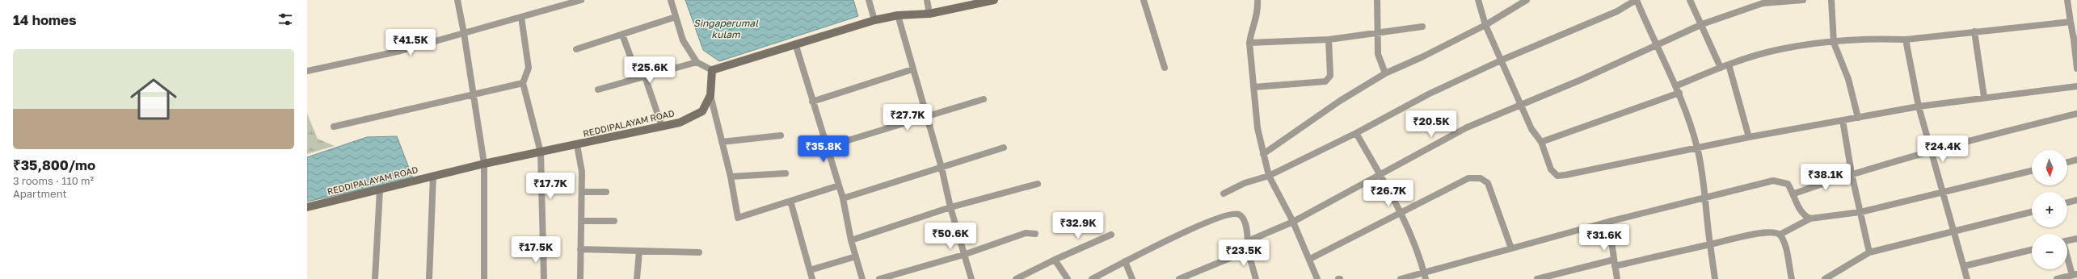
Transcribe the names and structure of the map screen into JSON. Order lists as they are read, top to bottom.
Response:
{
  "streets": {
    "main road": ["REDDIPALAYAM ROAD"]
  },
  "water": ["Singaperumal kulam"],
  "north": "bottom",
  "page": {
    "heading": "14 homes",
    "price": [
      "₹41.5K",
      "₹25.6K",
      "₹27.7K",
      "₹20.5K",
      "₹35.8K",
      "₹24.4K",
      "₹38.1K",
      "₹17.7K",
      "₹26.7K",
      "₹32.9K",
      "₹50.6K",
      "₹31.6K",
      "₹17.5K",
      "₹23.5K"
    ],
    "list": [
      {
        "name": "₹35,800/mo",
        "note": "3 rooms · 110 m² · Apartment"
      }
    ],
    "map_buttons": ["+", "−"]
  }
}
